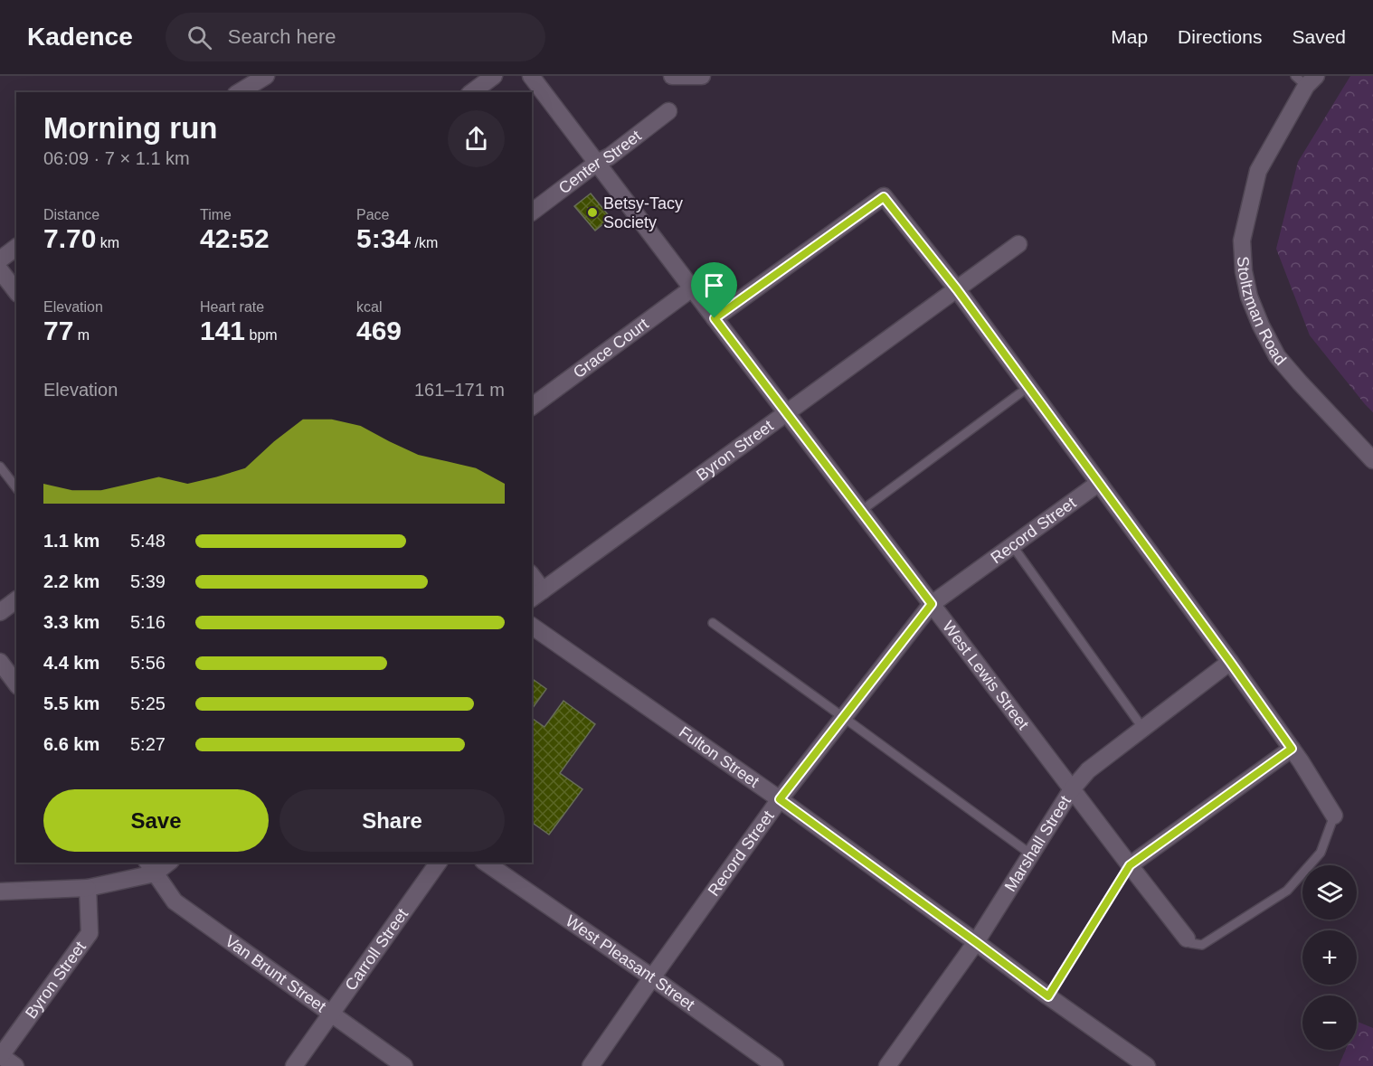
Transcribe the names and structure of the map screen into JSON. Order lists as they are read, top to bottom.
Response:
{
  "streets": {
    "street": [
      "Center Street",
      "Stoltzman Road",
      "Grace Court",
      "Byron Street",
      "Record Street",
      "West Lewis Street",
      "Fulton Street",
      "Marshall Street",
      "Carroll Street",
      "West Pleasant Street",
      "Van Brunt Street"
    ]
  },
  "crossings": [
    ["Center Street", "West Lewis Street"],
    ["Grace Court", "West Lewis Street"],
    ["Byron Street", "West Lewis Street"],
    ["Record Street", "West Lewis Street"],
    ["Record Street", "Fulton Street"],
    ["Record Street", "West Pleasant Street"],
    ["West Lewis Street", "Marshall Street"],
    ["Fulton Street", "Marshall Street"],
    ["Carroll Street", "Van Brunt Street"]
  ],
  "places": ["Betsy-Tacy Society"],
  "page": {
    "header": "Kadence",
    "search": "Search here",
    "nav": ["Map", "Directions", "Saved"],
    "heading": ["Morning run", "06:09 · 7 × 1.1 km"],
    "stats": [
      ["Distance", "7.70 km"],
      ["Time", "42:52"],
      ["Pace", "5:34 /km"],
      ["Elevation", "77 m"],
      ["Heart rate", "141 bpm"],
      ["kcal", "469"]
    ],
    "chart": ["Elevation", "161–171 m"],
    "list": [
      {
        "name": "1.1 km",
        "note": "5:48"
      },
      {
        "name": "2.2 km",
        "note": "5:39"
      },
      {
        "name": "3.3 km",
        "note": "5:16"
      },
      {
        "name": "4.4 km",
        "note": "5:56"
      },
      {
        "name": "5.5 km",
        "note": "5:25"
      },
      {
        "name": "6.6 km",
        "note": "5:27"
      }
    ],
    "buttons": ["Save", "Share"],
    "map_buttons": ["+", "−"]
  }
}
